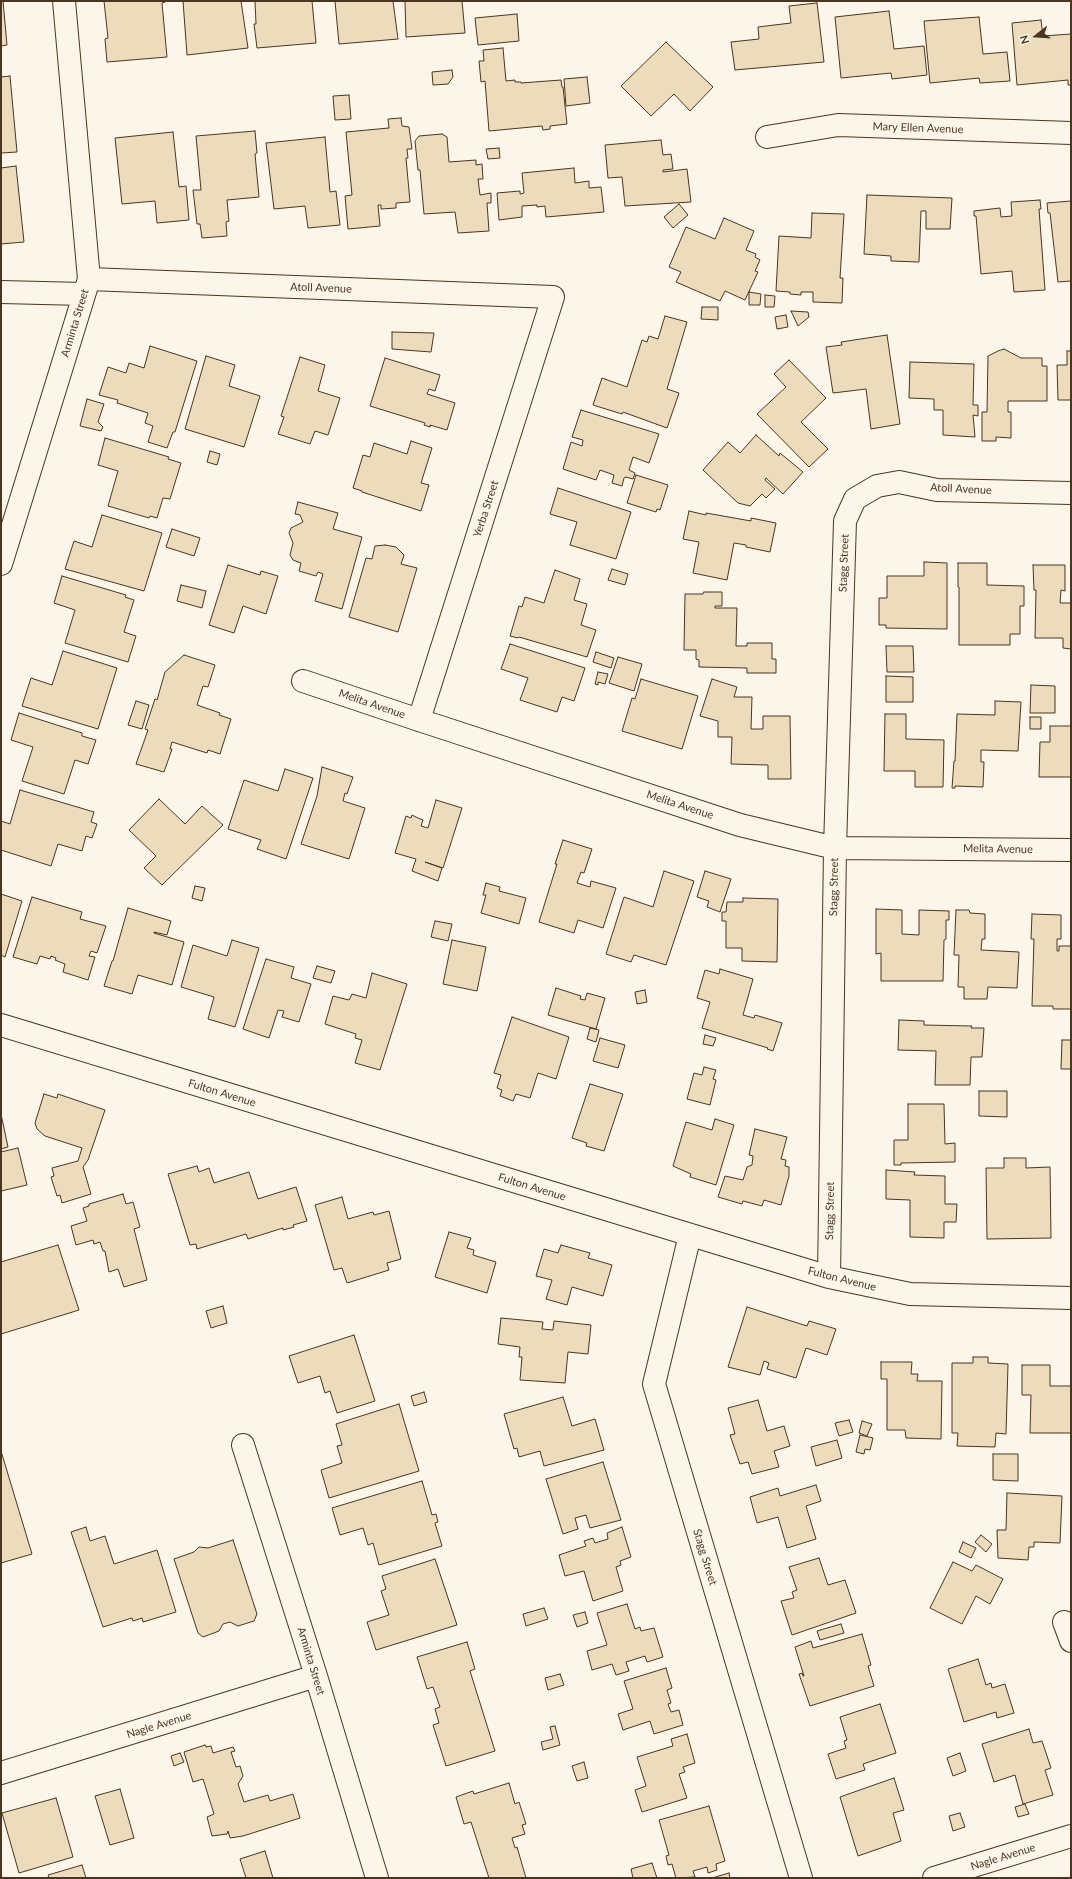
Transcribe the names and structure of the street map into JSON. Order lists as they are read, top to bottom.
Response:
{
  "streets": {
    "street": [
      "Mary Ellen Avenue",
      "Atoll Avenue",
      "Arminta Street",
      "Yerba Street",
      "Stagg Street",
      "Melita Avenue",
      "Fulton Avenue",
      "Nagle Avenue"
    ]
  },
  "crossings": [
    ["Atoll Avenue", "Arminta Street"],
    ["Atoll Avenue", "Yerba Street"],
    ["Atoll Avenue", "Stagg Street"],
    ["Arminta Street", "Nagle Avenue"],
    ["Yerba Street", "Melita Avenue"],
    ["Stagg Street", "Melita Avenue"],
    ["Stagg Street", "Fulton Avenue"]
  ],
  "north": "left"
}
